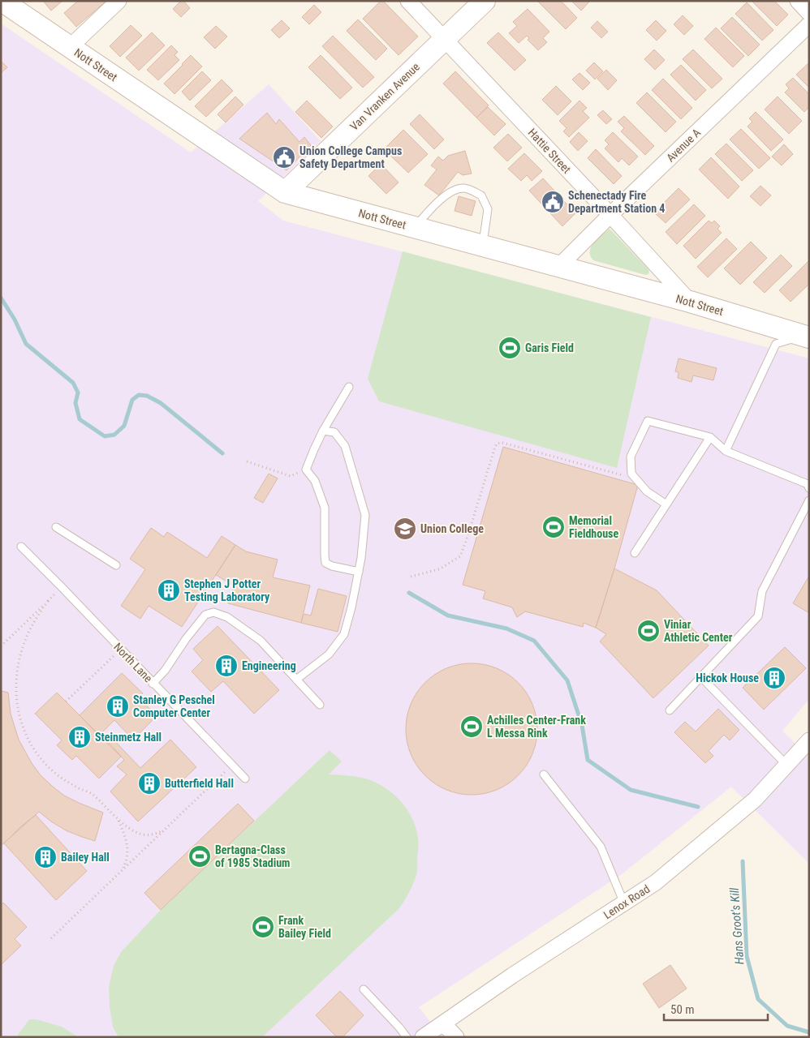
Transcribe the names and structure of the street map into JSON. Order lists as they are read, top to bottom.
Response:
{
  "streets": {
    "main road": ["Nott Street", "Van Vranken Avenue"],
    "street": ["Avenue A", "Hattie Street", "Lenox Road"],
    "lane": ["North Lane"]
  },
  "crossings": [
    ["Nott Street", "Van Vranken Avenue"],
    ["Nott Street", "Avenue A"],
    ["Nott Street", "Hattie Street"],
    ["Van Vranken Avenue", "Hattie Street"],
    ["Avenue A", "Hattie Street"]
  ],
  "water": ["Hans Groot's Kill"],
  "places": {
    "public building": ["Union College Campus Safety Department", "Schenectady Fire Department Station 4"],
    "sports": [
      "Garis Field",
      "Memorial Fieldhouse",
      "Viniar Athletic Center",
      "Achilles Center-Frank L Messa Rink",
      "Bertagna-Class of 1985 Stadium",
      "Frank Bailey Field"
    ],
    "school or university": ["Union College"],
    "building": [
      "Stephen J Potter Testing Laboratory",
      "Engineering",
      "Hickok House",
      "Stanley G Peschel Computer Center",
      "Steinmetz Hall",
      "Butterfield Hall",
      "Bailey Hall"
    ]
  },
  "scale_bar": "50 m"
}
